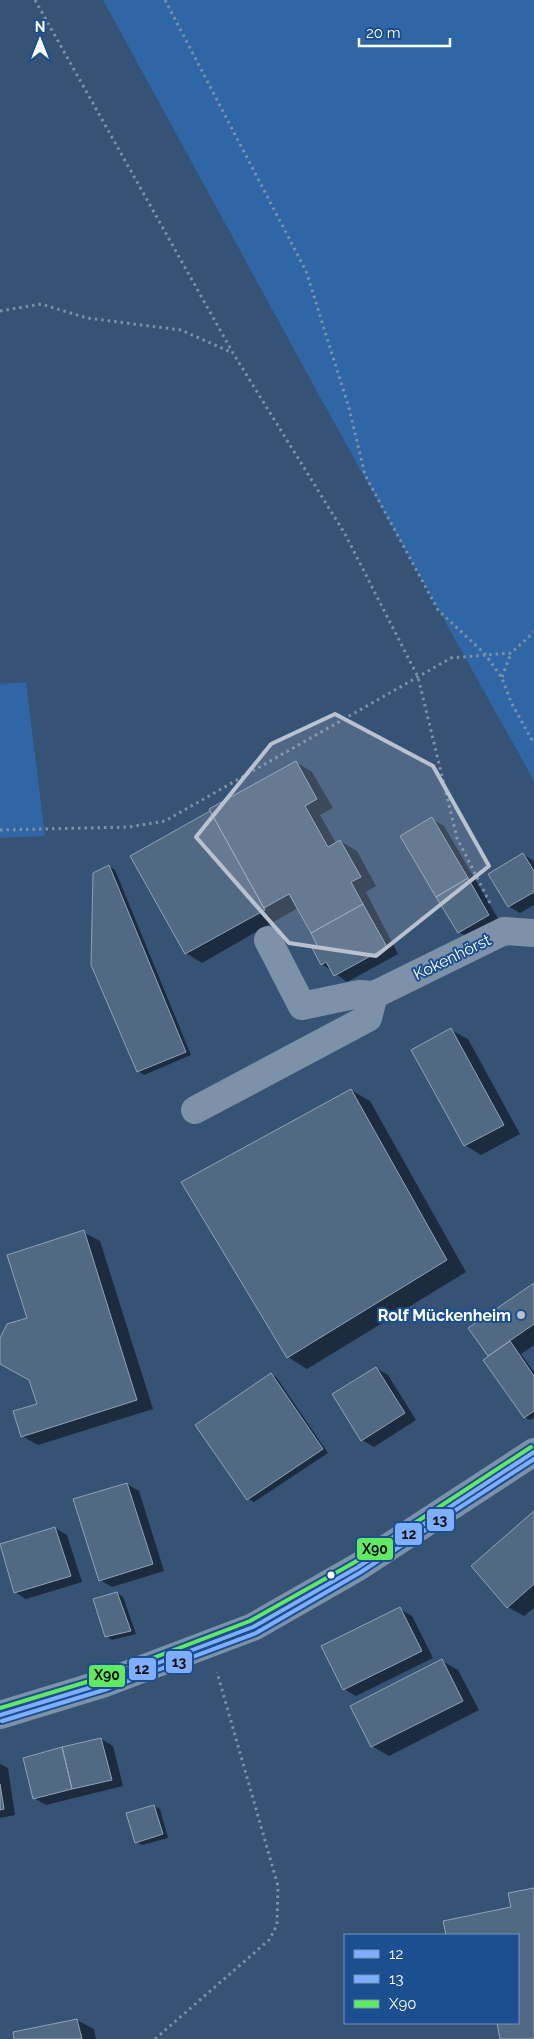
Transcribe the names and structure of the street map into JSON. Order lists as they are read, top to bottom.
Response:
{
  "streets": {
    "street": ["Kokenhörst"]
  },
  "places": ["Rolf Mückenheim"],
  "lines": ["transit line X90", "transit line 12", "transit line 13"],
  "legend": ["12", "13", "X90"],
  "scale_bar": "20 m",
  "north": "top"
}
